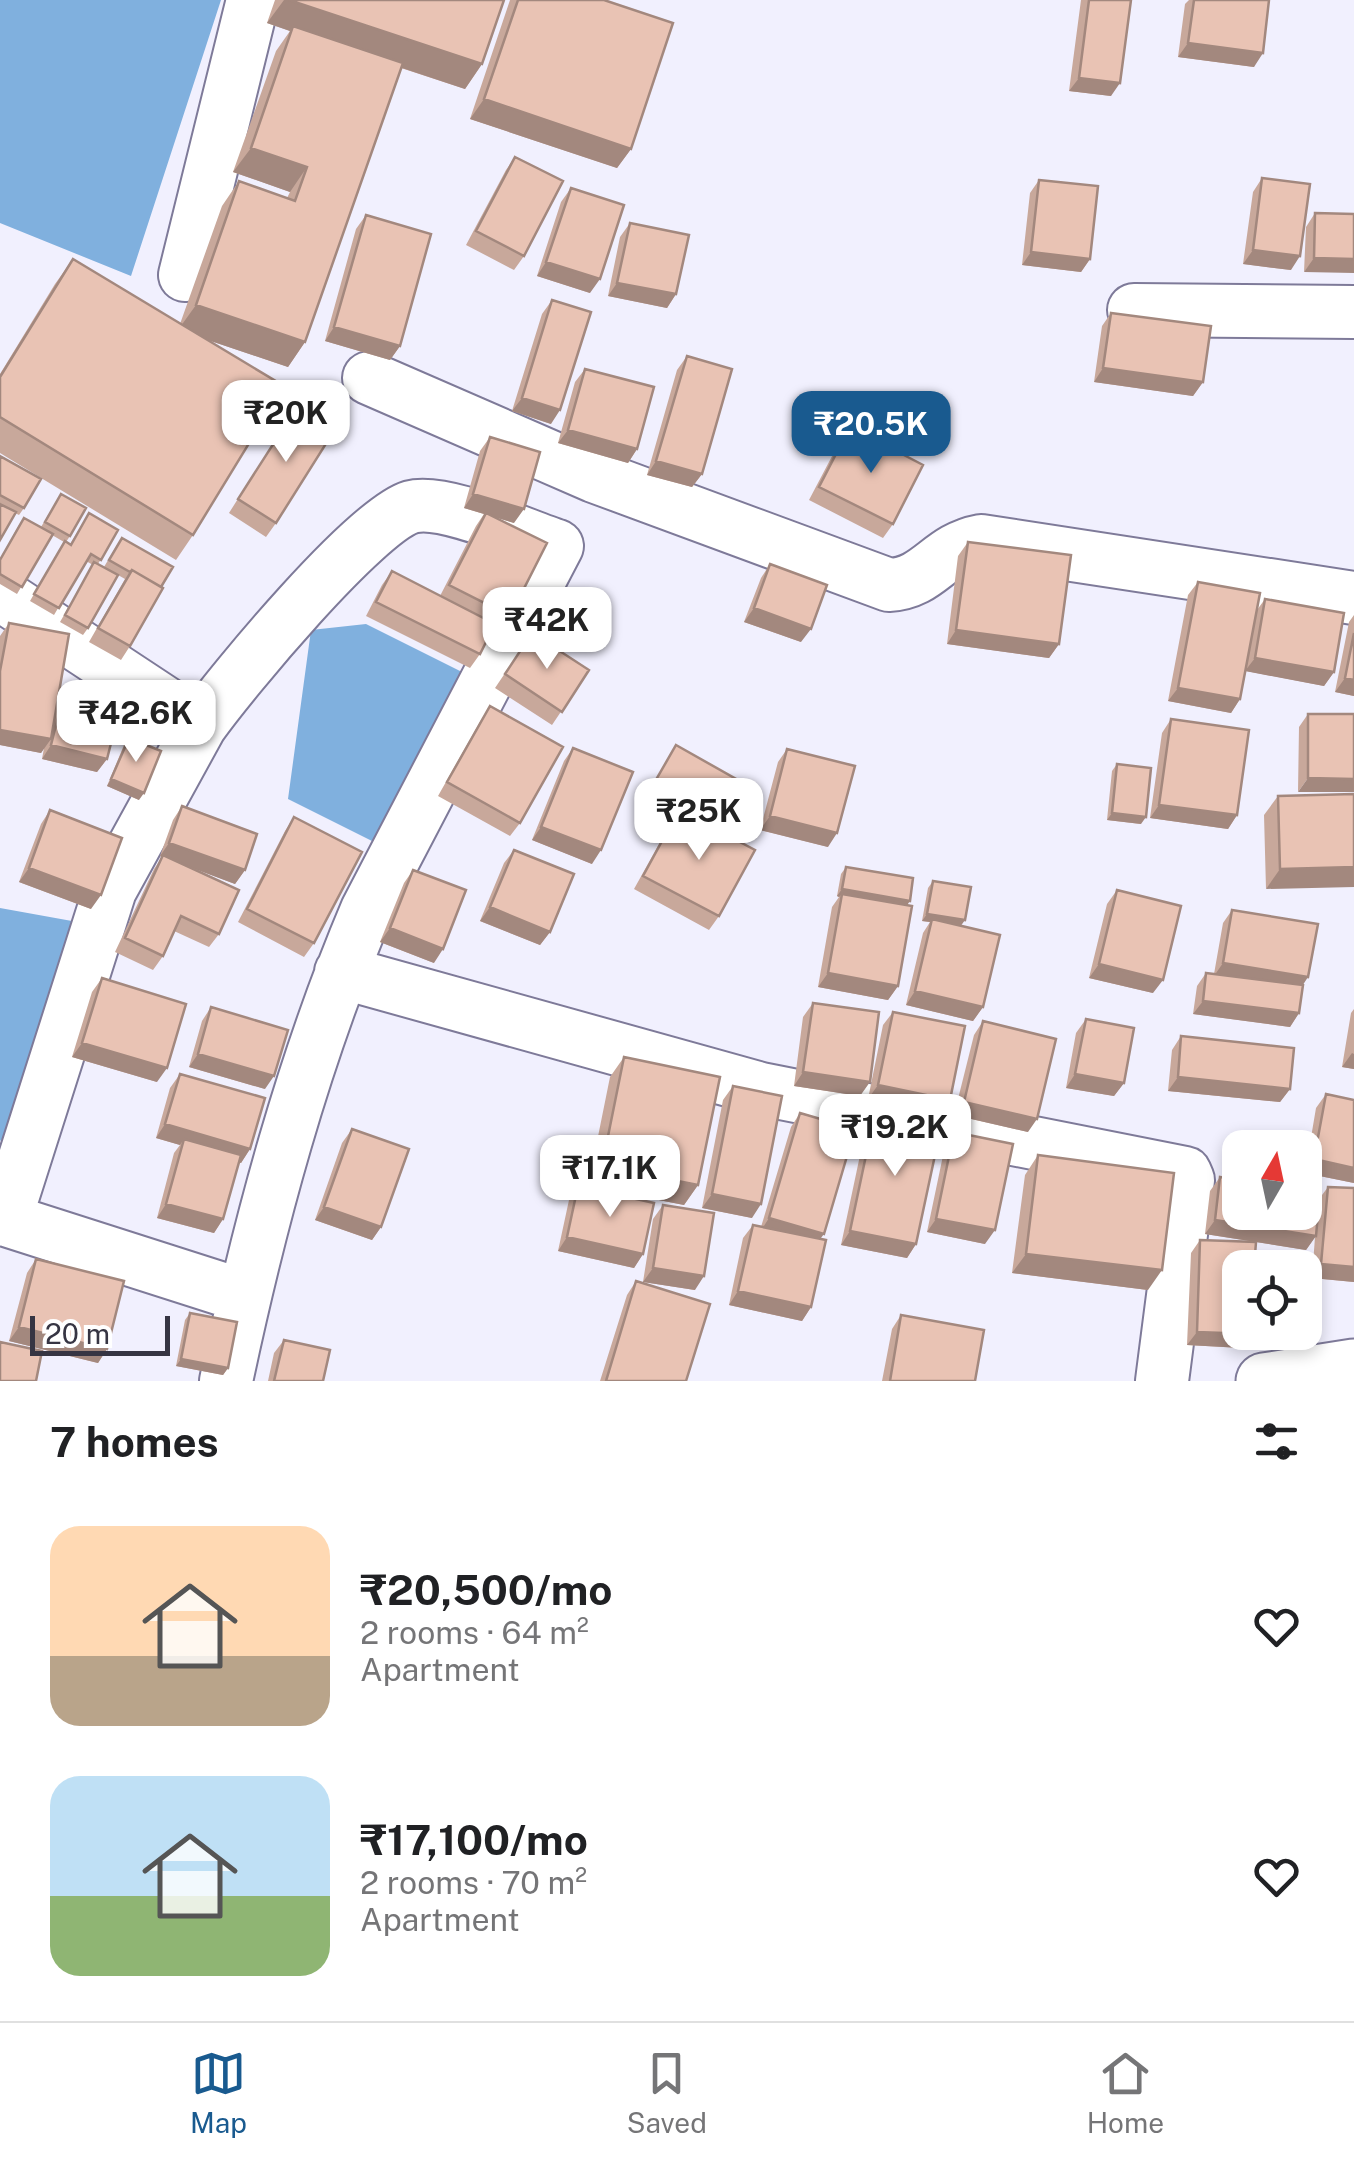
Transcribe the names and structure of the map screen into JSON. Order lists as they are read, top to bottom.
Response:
{
  "scale_bar": "20 m",
  "north": "top",
  "page": {
    "price": [
      "₹20K",
      "₹20.5K",
      "₹42K",
      "₹42.6K",
      "₹25K",
      "₹19.2K",
      "₹17.1K"
    ],
    "scale": "20 m",
    "heading": "7 homes",
    "list": [
      {
        "name": "₹20,500/mo",
        "note": "2 rooms · 64 m² · Apartment"
      },
      {
        "name": "₹17,100/mo",
        "note": "2 rooms · 70 m² · Apartment"
      }
    ],
    "tabs": ["Map", "Saved", "Home"]
  }
}
